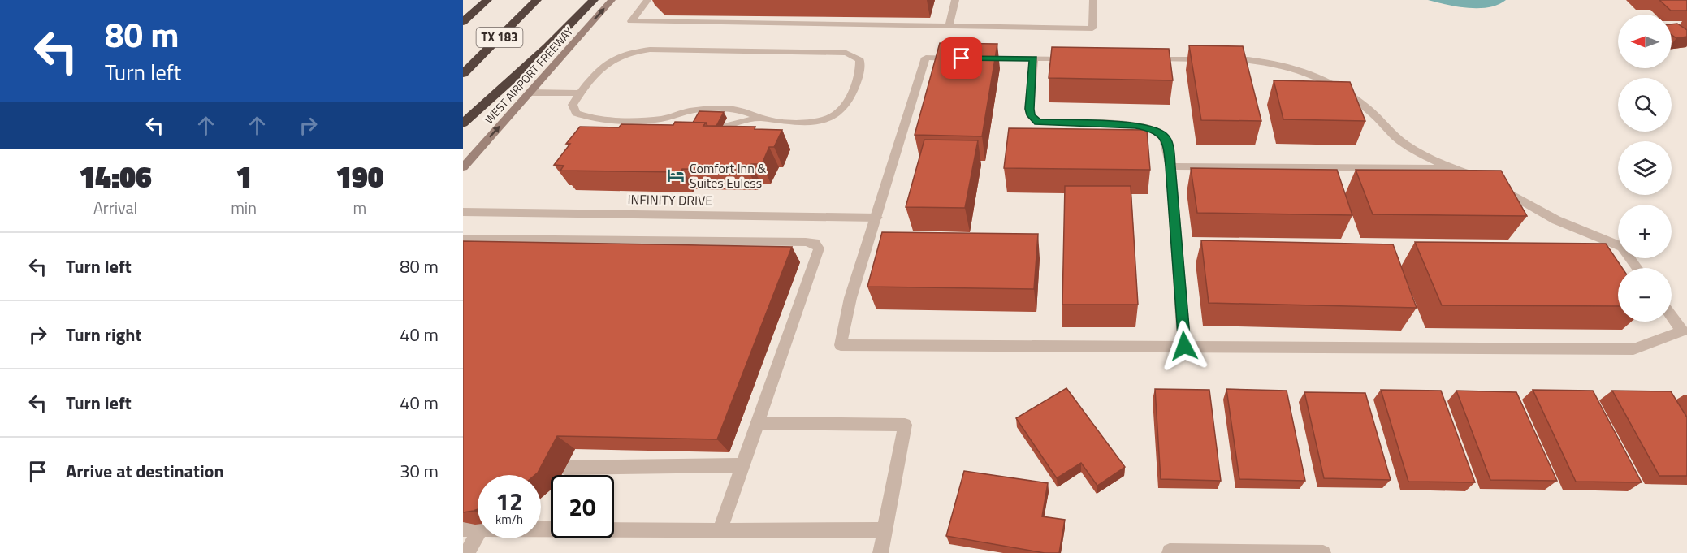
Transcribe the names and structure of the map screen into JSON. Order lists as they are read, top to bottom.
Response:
{
  "streets": {
    "highway": ["TX 183"],
    "main road": ["WEST AIRPORT FREEWAY"],
    "street": ["INFINITY DRIVE"]
  },
  "one_way": ["WEST AIRPORT FREEWAY"],
  "places": {
    "hotel": ["Comfort Inn & Suites Euless"]
  },
  "north": "left",
  "page": {
    "turn": ["80 m", "Turn left"],
    "map_buttons": ["+", "−"],
    "eta": [
      "14:06",
      "Arrival",
      "1",
      "min",
      "190",
      "m"
    ],
    "list": [
      {
        "name": "Turn left",
        "value": "80 m"
      },
      {
        "name": "Turn right",
        "value": "40 m"
      },
      {
        "name": "Turn left",
        "value": "40 m"
      },
      {
        "name": "Arrive at destination",
        "value": "30 m"
      }
    ],
    "speed": "12 km/h",
    "limit": "20"
  }
}
